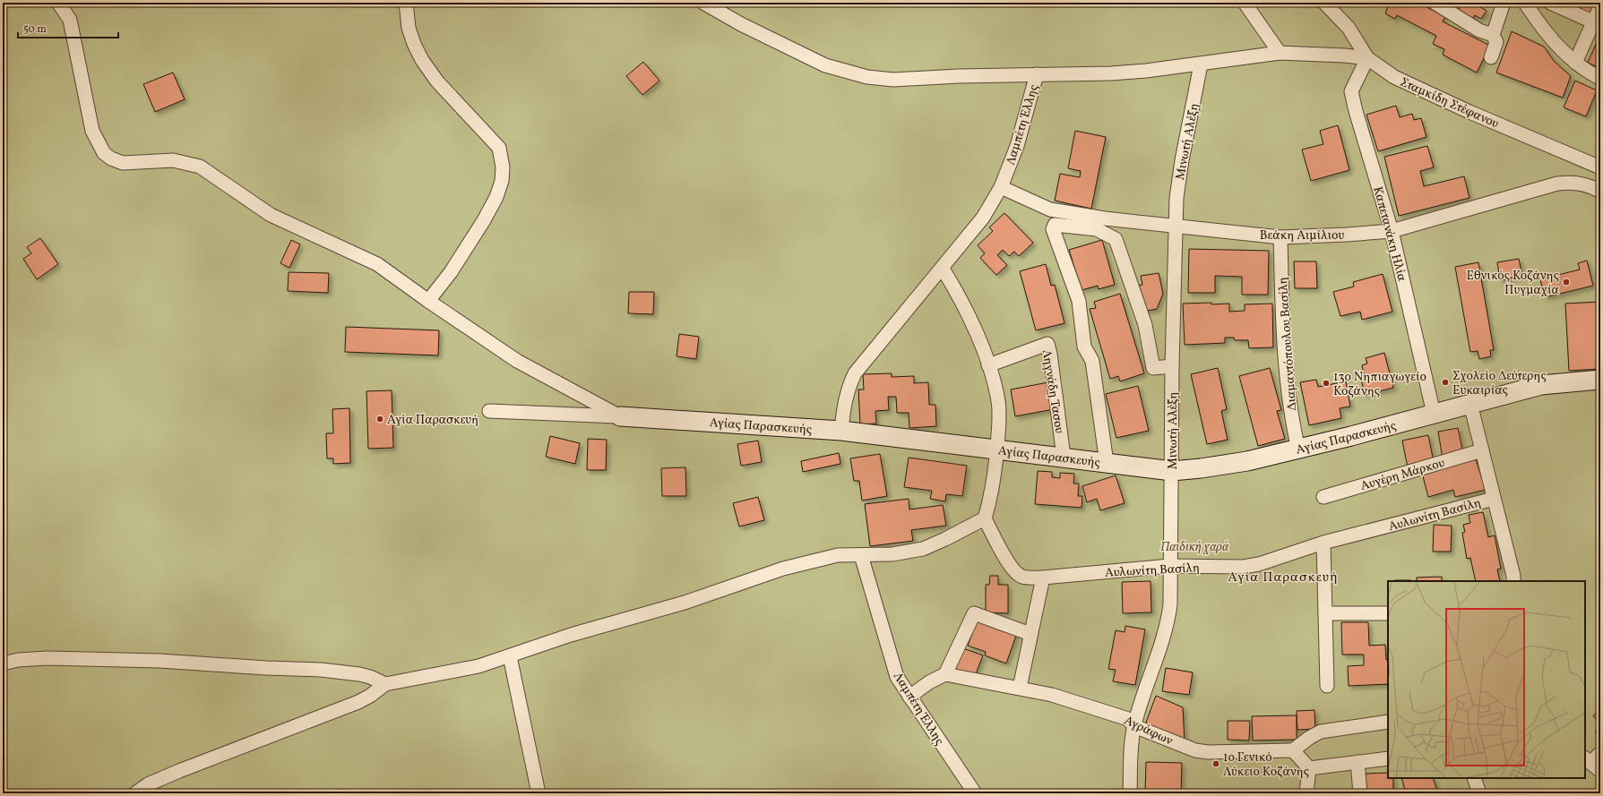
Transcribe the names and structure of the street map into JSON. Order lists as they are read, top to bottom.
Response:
{
  "streets": {
    "street": [
      "Σταμκίδη Στέφανου",
      "Λαμπέτη Έλλης",
      "Μινωτή Αλέξη",
      "Καπετανάκη Ηλία",
      "Βεάκη Αιμίλιου",
      "Διαμαντόπουλου Βασίλη",
      "Ληγνάδη Τασου",
      "Αγίας Παρασκευής",
      "Αυγέρη Μάρκου",
      "Αυλωνίτη Βασίλη",
      "Αγράφων"
    ]
  },
  "crossings": [
    ["Σταμκίδη Στέφανου", "Λαμπέτη Έλλης"],
    ["Σταμκίδη Στέφανου", "Καπετανάκη Ηλία"],
    ["Λαμπέτη Έλλης", "Μινωτή Αλέξη"],
    ["Λαμπέτη Έλλης", "Καπετανάκη Ηλία"],
    ["Λαμπέτη Έλλης", "Βεάκη Αιμίλιου"],
    ["Λαμπέτη Έλλης", "Αγίας Παρασκευής"],
    ["Μινωτή Αλέξη", "Βεάκη Αιμίλιου"],
    ["Μινωτή Αλέξη", "Αγίας Παρασκευής"],
    ["Μινωτή Αλέξη", "Αυλωνίτη Βασίλη"],
    ["Μινωτή Αλέξη", "Αγράφων"],
    ["Καπετανάκη Ηλία", "Βεάκη Αιμίλιου"],
    ["Καπετανάκη Ηλία", "Αγίας Παρασκευής"],
    ["Βεάκη Αιμίλιου", "Διαμαντόπουλου Βασίλη"],
    ["Διαμαντόπουλου Βασίλη", "Αγίας Παρασκευής"],
    ["Ληγνάδη Τασου", "Αγίας Παρασκευής"]
  ],
  "districts": ["Αγία Παρασκευή"],
  "parks": ["Παιδική χαρά"],
  "places": [
    "Εθνικός Κοζάνης Πυγμαχία",
    "Σχολείο Δεύτερης Ευκαιρίας",
    "13ο Νηπιαγωγείο Κοζάνης",
    "Αγία Παρασκευή",
    "1ο Γενικό Λύκειο Κοζάνης"
  ],
  "scale_bar": "50 m"
}
